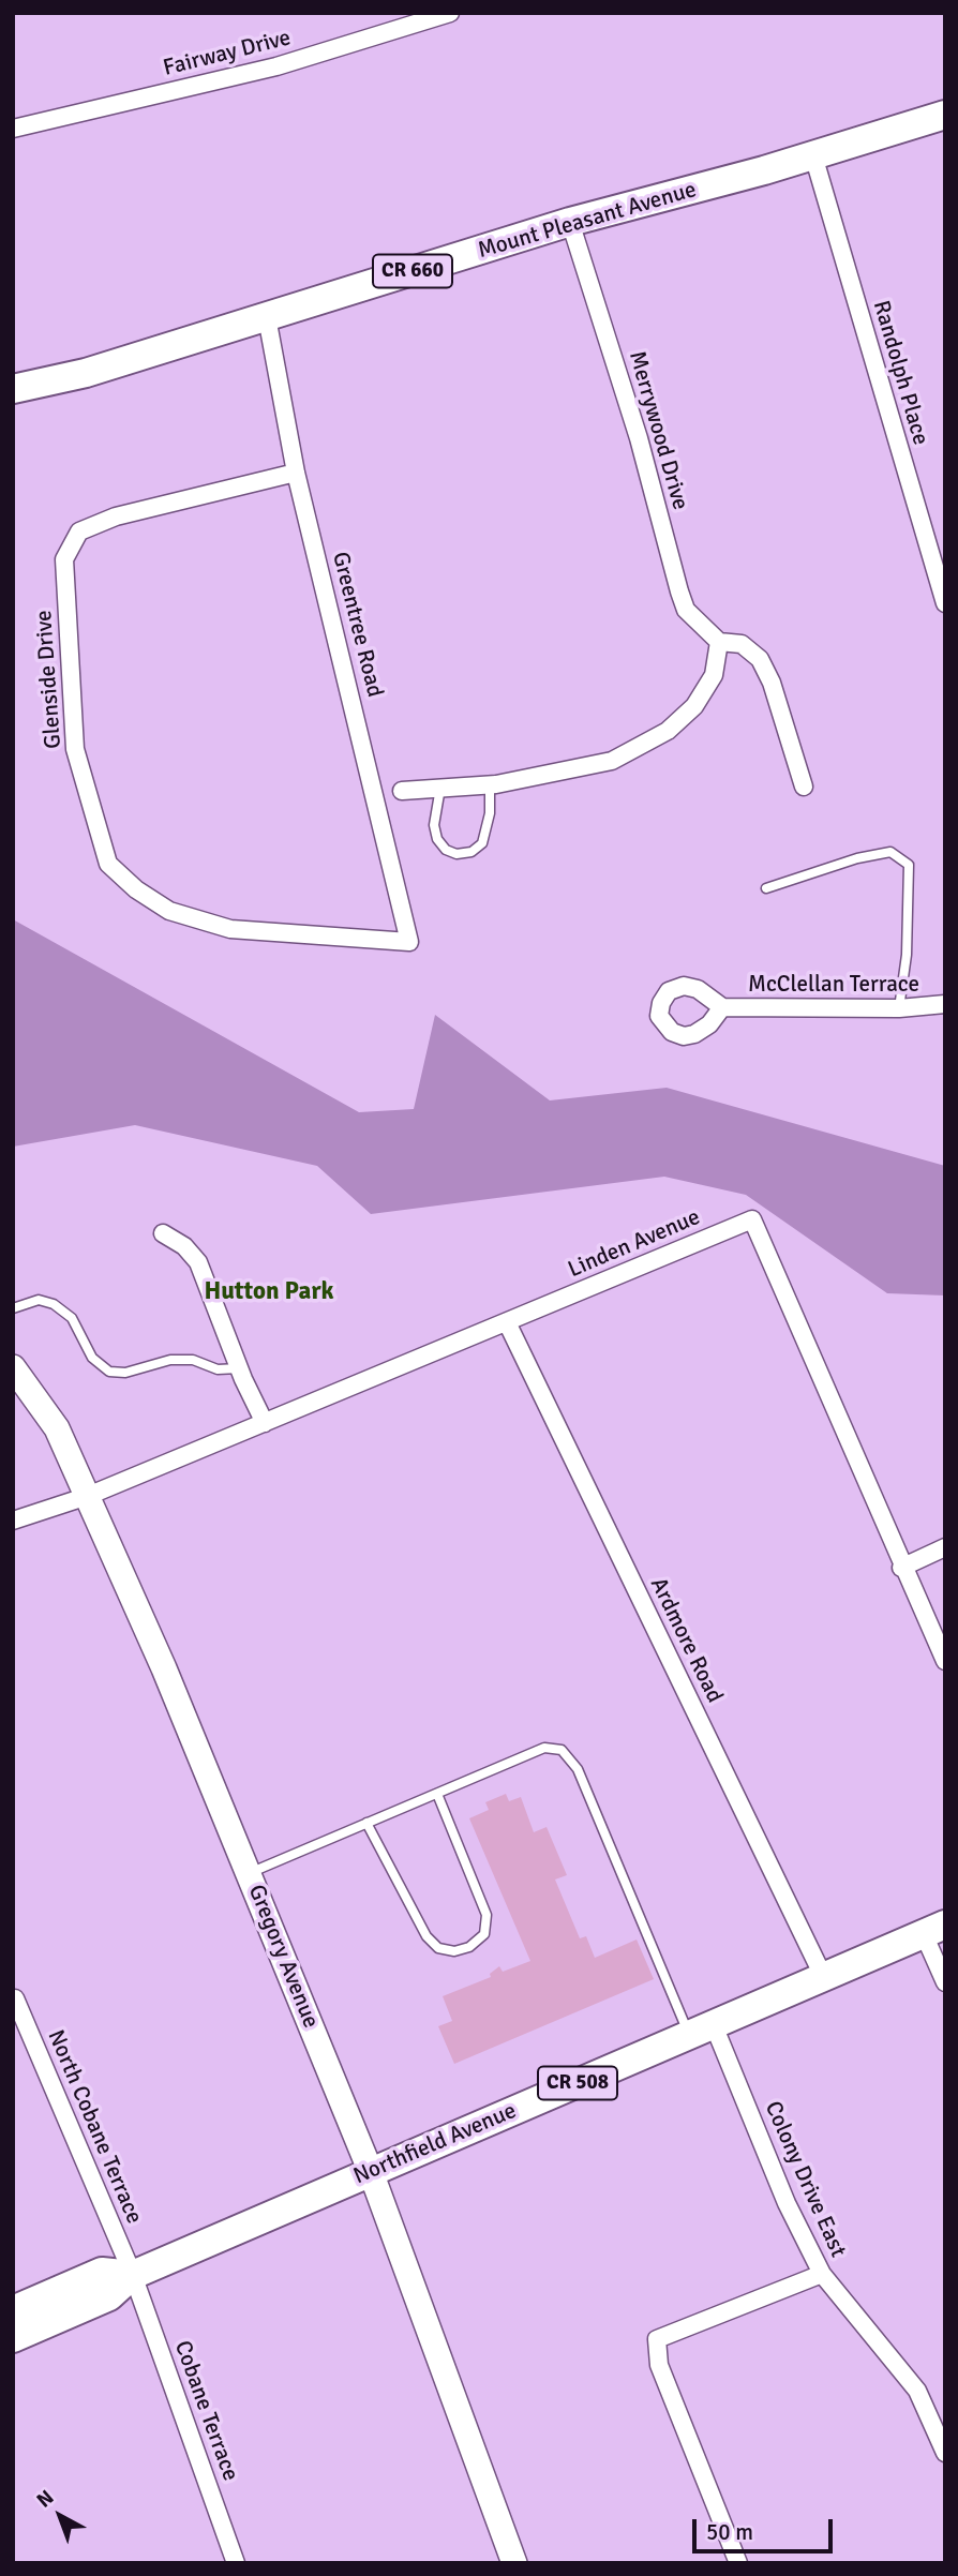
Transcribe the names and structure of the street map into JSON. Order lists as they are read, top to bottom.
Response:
{
  "streets": {
    "main road": [
      "Mount Pleasant Avenue",
      "CR 660",
      "Gregory Avenue",
      "CR 508",
      "Northfield Avenue"
    ],
    "street": [
      "Fairway Drive",
      "Randolph Place",
      "Merrywood Drive",
      "Greentree Road",
      "Glenside Drive",
      "McClellan Terrace",
      "Linden Avenue",
      "Ardmore Road",
      "North Cobane Terrace",
      "Colony Drive East",
      "Cobane Terrace"
    ]
  },
  "crossings": [
    ["Mount Pleasant Avenue", "Randolph Place"],
    ["Mount Pleasant Avenue", "Merrywood Drive"],
    ["Mount Pleasant Avenue", "Greentree Road"],
    ["Greentree Road", "Glenside Drive"],
    ["Linden Avenue", "Ardmore Road"],
    ["Linden Avenue", "Gregory Avenue"],
    ["Ardmore Road", "Northfield Avenue"],
    ["Gregory Avenue", "Northfield Avenue"],
    ["North Cobane Terrace", "Northfield Avenue"],
    ["North Cobane Terrace", "Cobane Terrace"],
    ["Northfield Avenue", "Colony Drive East"],
    ["Northfield Avenue", "Cobane Terrace"]
  ],
  "districts": ["Hutton Park"],
  "scale_bar": "50 m",
  "north": "top left"
}
